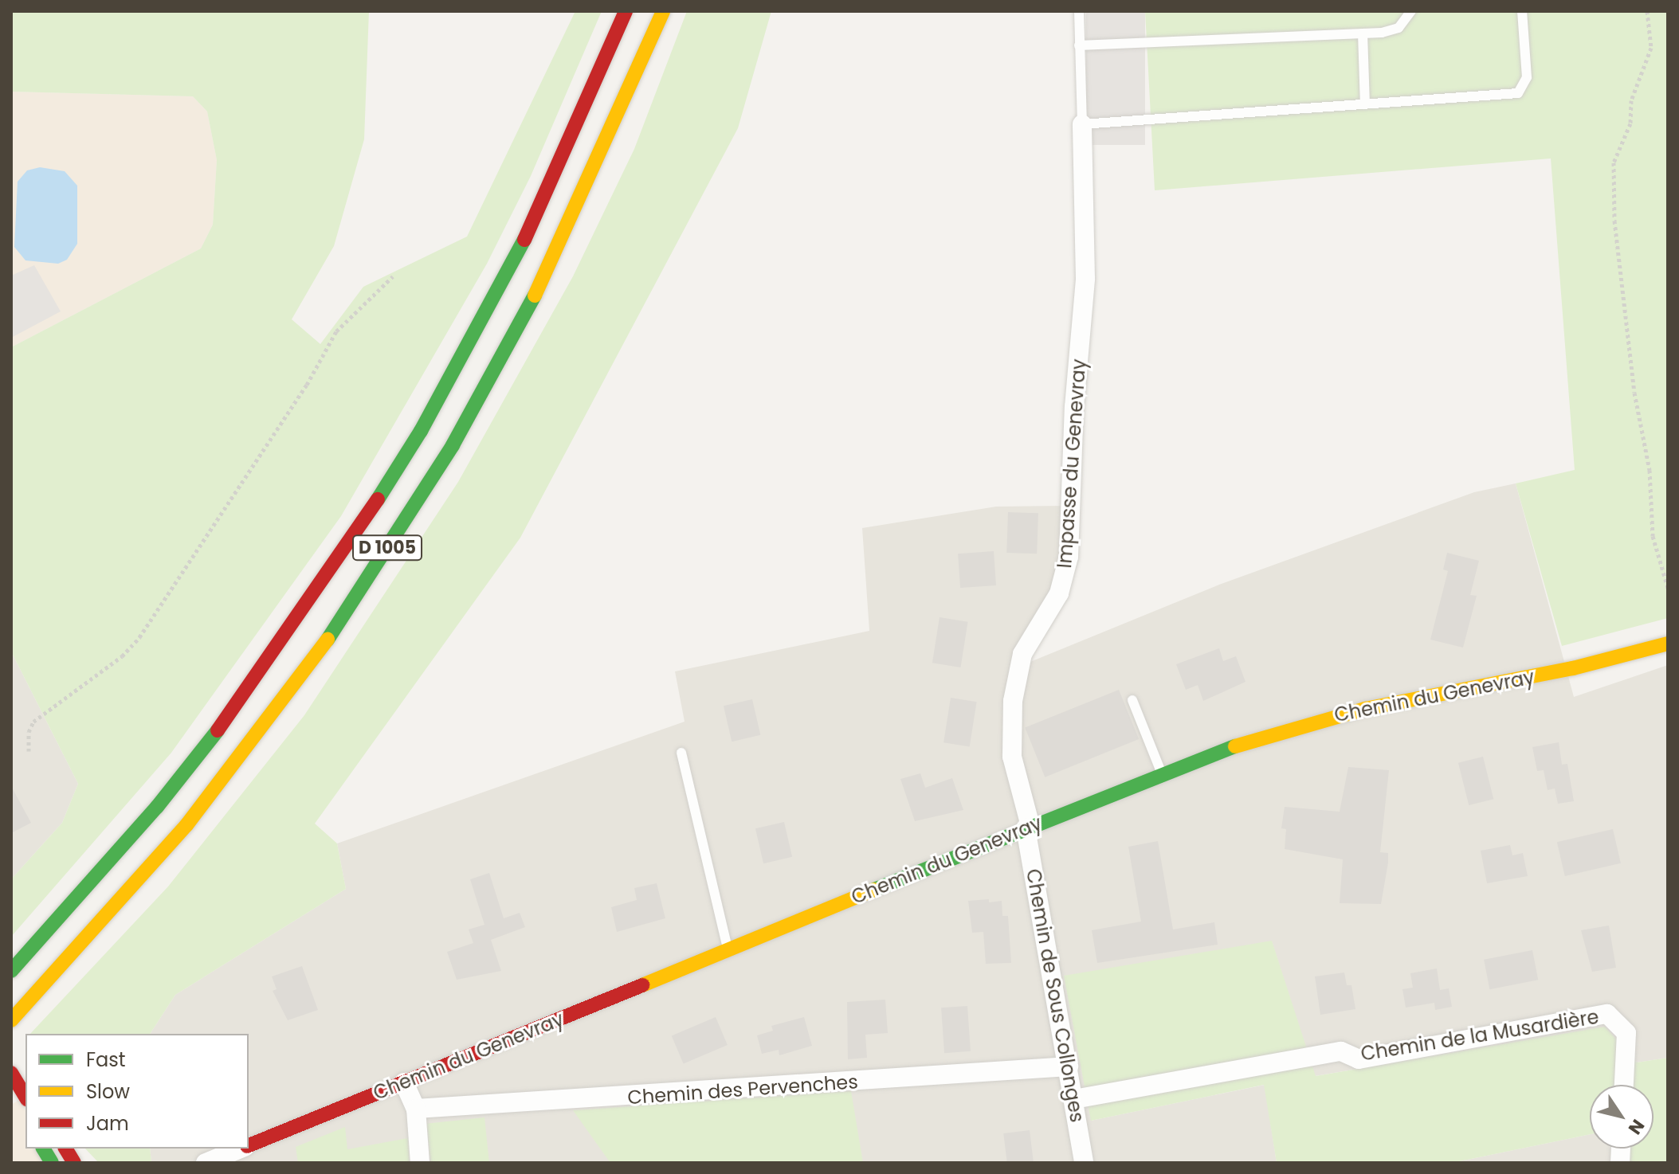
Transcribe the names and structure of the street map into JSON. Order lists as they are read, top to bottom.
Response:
{
  "streets": {
    "main road": ["D 1005", "Chemin du Genevray"],
    "street": [
      "Impasse du Genevray",
      "Chemin de Sous Collonges",
      "Chemin de la Musardière",
      "Chemin des Pervenches"
    ]
  },
  "crossings": [
    ["Impasse du Genevray", "Chemin du Genevray"],
    ["Impasse du Genevray", "Chemin de Sous Collonges"],
    ["Chemin du Genevray", "Chemin de Sous Collonges"],
    ["Chemin de Sous Collonges", "Chemin de la Musardière"],
    ["Chemin de Sous Collonges", "Chemin des Pervenches"]
  ],
  "legend": ["Fast", "Slow", "Jam"],
  "north": "bottom right"
}
